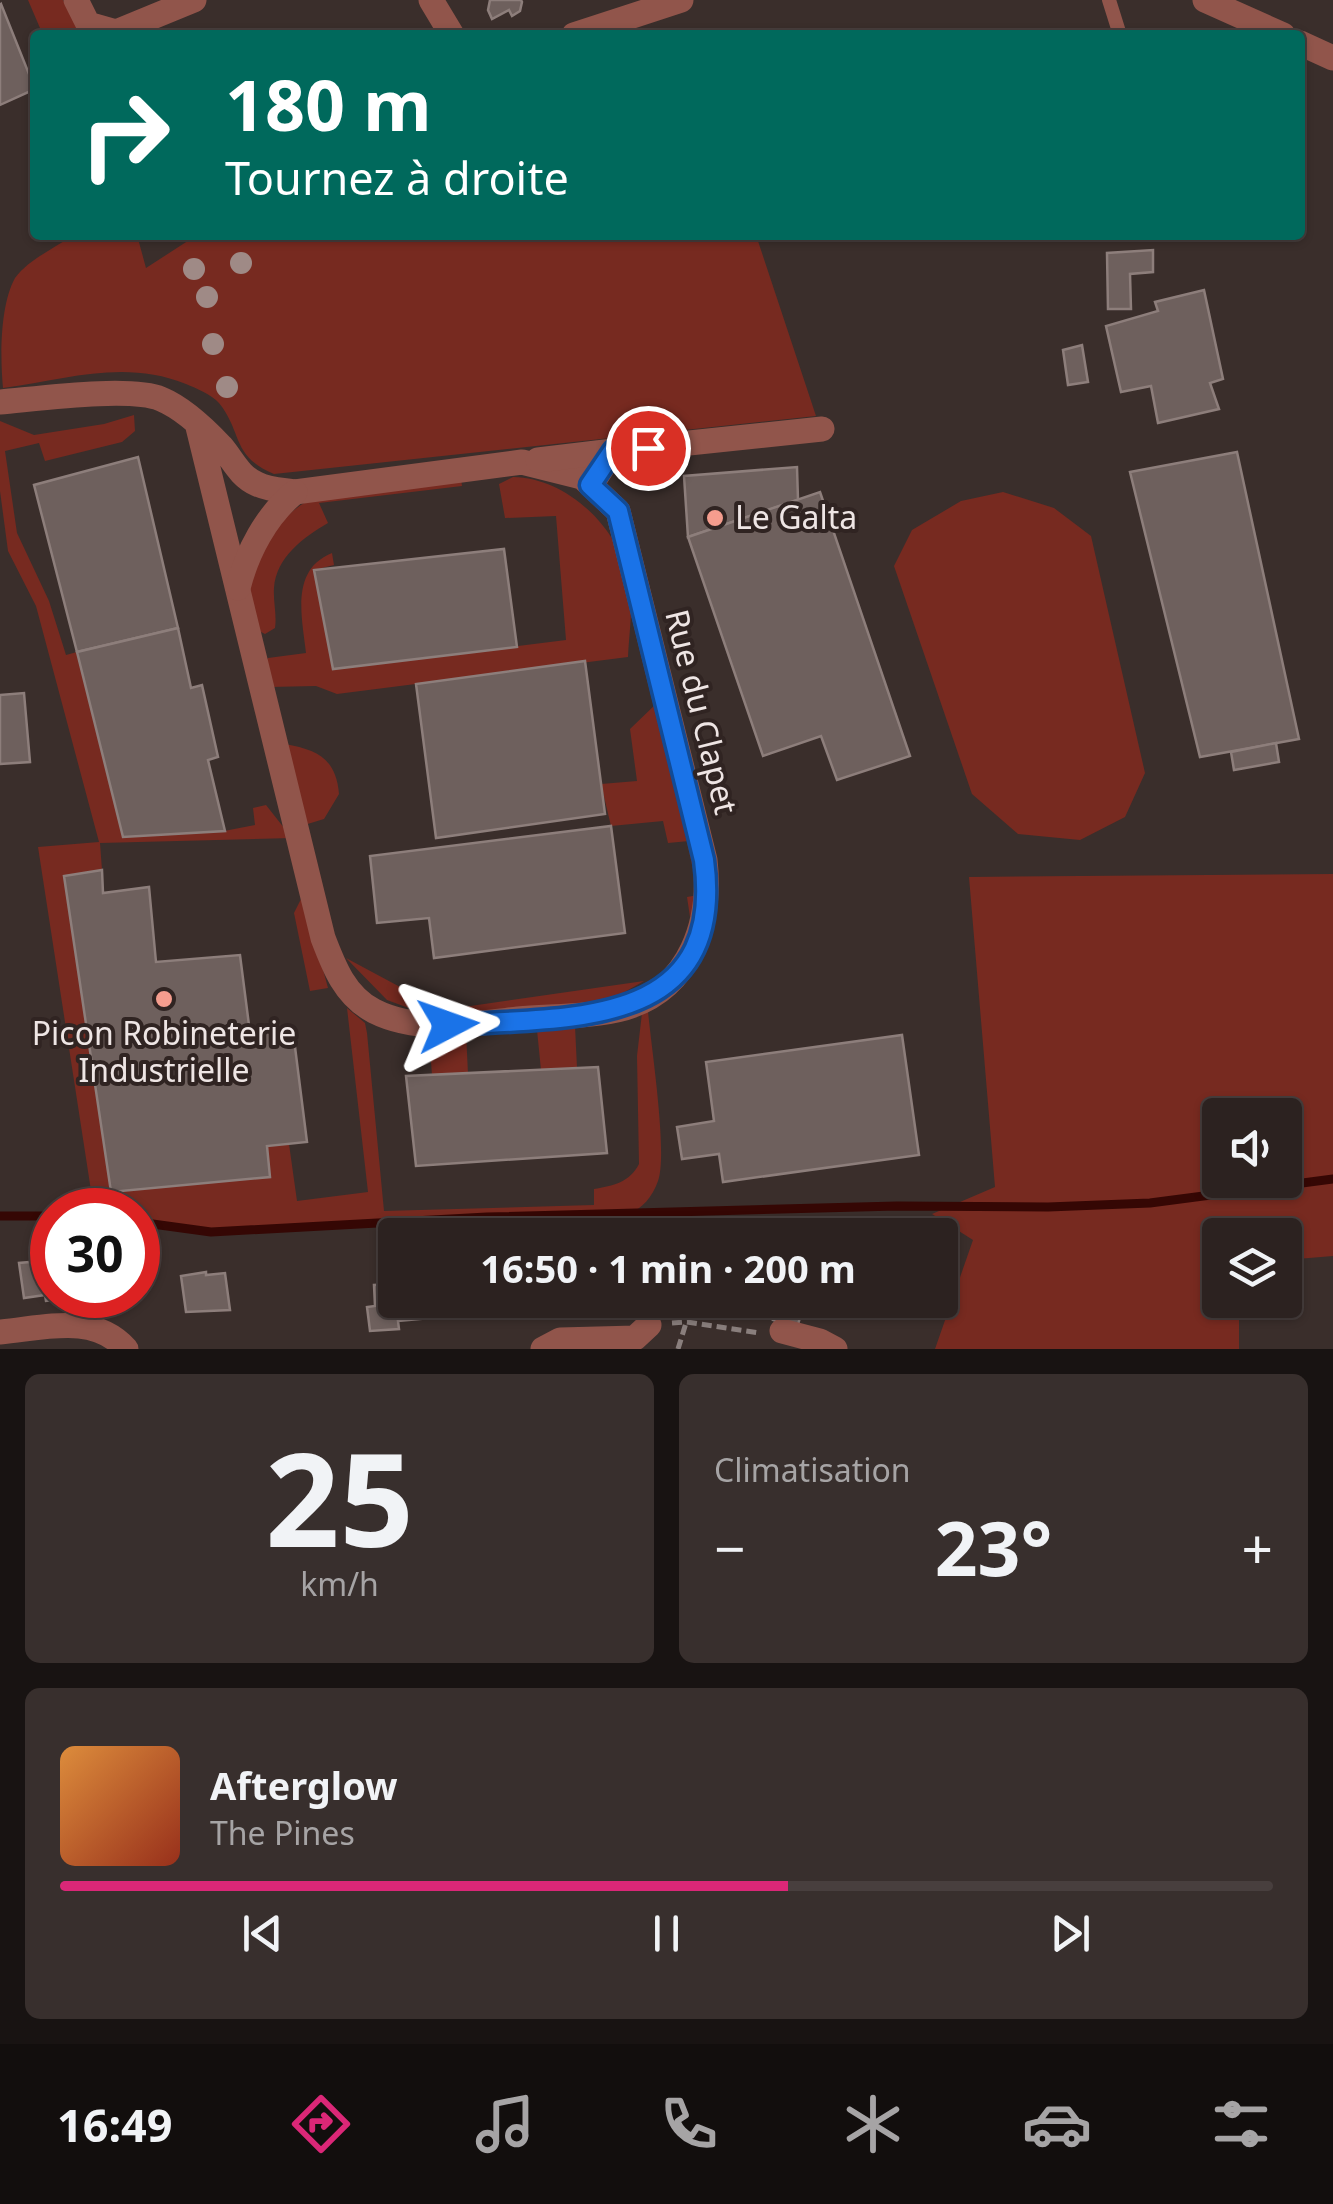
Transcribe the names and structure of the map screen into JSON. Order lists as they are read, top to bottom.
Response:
{
  "streets": {
    "street": ["Rue du Clapet"]
  },
  "places": ["Le Galta", "Picon Robineterie Industrielle"],
  "page": {
    "turn": ["180 m", "Tournez à droite"],
    "limit": "30",
    "trip": "16:50 · 1 min · 200 m",
    "tile": [
      ["25", "km/h"],
      "Climatisation"
    ],
    "heat": ["−", "23°", "+"],
    "song": ["Afterglow", "The Pines"],
    "tabs": "16:49"
  }
}
